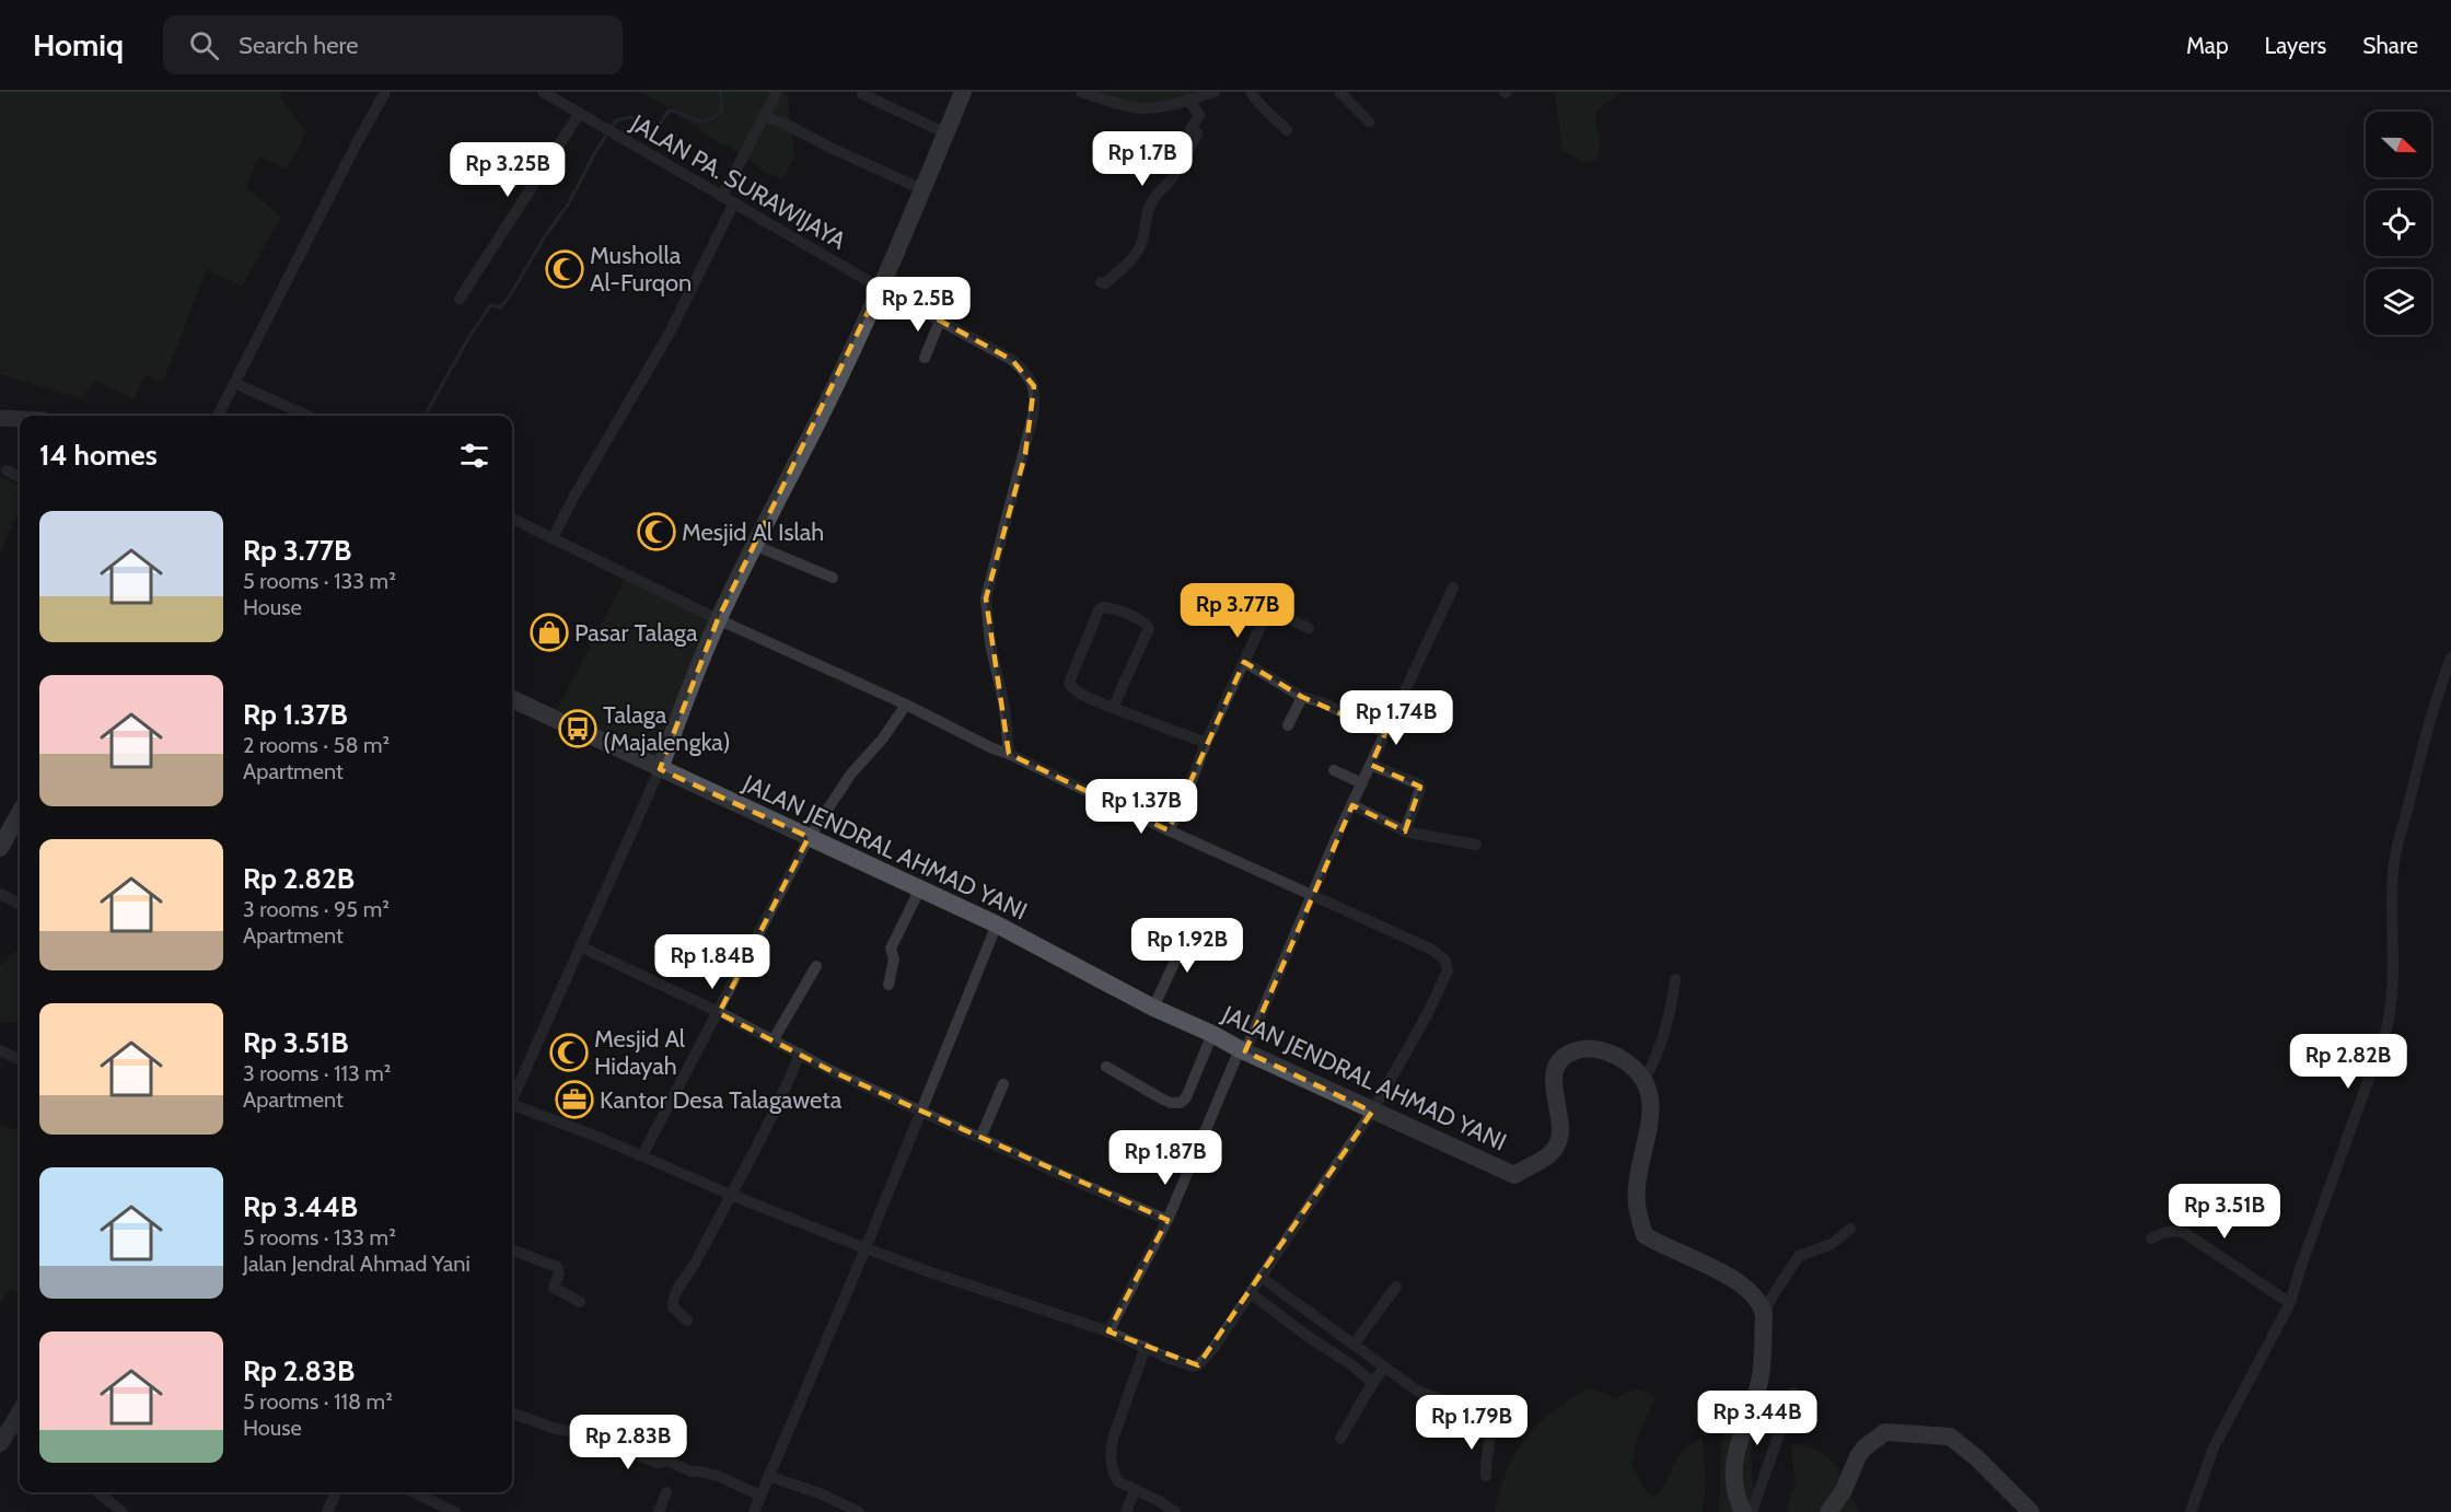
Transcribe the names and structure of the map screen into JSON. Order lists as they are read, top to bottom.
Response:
{
  "streets": {
    "main road": ["JALAN JENDRAL AHMAD YANI"],
    "street": ["JALAN PA. SURAWIJAYA"]
  },
  "places": {
    "mosque": ["Musholla Al-Furqon", "Mesjid Al Islah", "Mesjid Al Hidayah"],
    "shop": ["Pasar Talaga"],
    "bus stop": ["Talaga (Majalengka)"],
    "office": ["Kantor Desa Talagaweta"]
  },
  "north": "right",
  "page": {
    "header": "Homiq",
    "search": "Search here",
    "nav": ["Map", "Layers", "Share"],
    "price": [
      "Rp 1.7B",
      "Rp 3.25B",
      "Rp 2.5B",
      "Rp 3.77B",
      "Rp 1.74B",
      "Rp 1.37B",
      "Rp 1.92B",
      "Rp 1.84B",
      "Rp 2.82B",
      "Rp 1.87B",
      "Rp 3.51B",
      "Rp 3.44B",
      "Rp 1.79B",
      "Rp 2.83B"
    ],
    "heading": "14 homes",
    "list": [
      {
        "name": "Rp 3.77B",
        "note": "5 rooms · 133 m² · House"
      },
      {
        "name": "Rp 1.37B",
        "note": "2 rooms · 58 m² · Apartment"
      },
      {
        "name": "Rp 2.82B",
        "note": "3 rooms · 95 m² · Apartment"
      },
      {
        "name": "Rp 3.51B",
        "note": "3 rooms · 113 m² · Apartment"
      },
      {
        "name": "Rp 3.44B",
        "note": "5 rooms · 133 m² · Jalan Jendral Ahmad Yani"
      },
      {
        "name": "Rp 2.83B",
        "note": "5 rooms · 118 m² · House"
      }
    ]
  }
}
